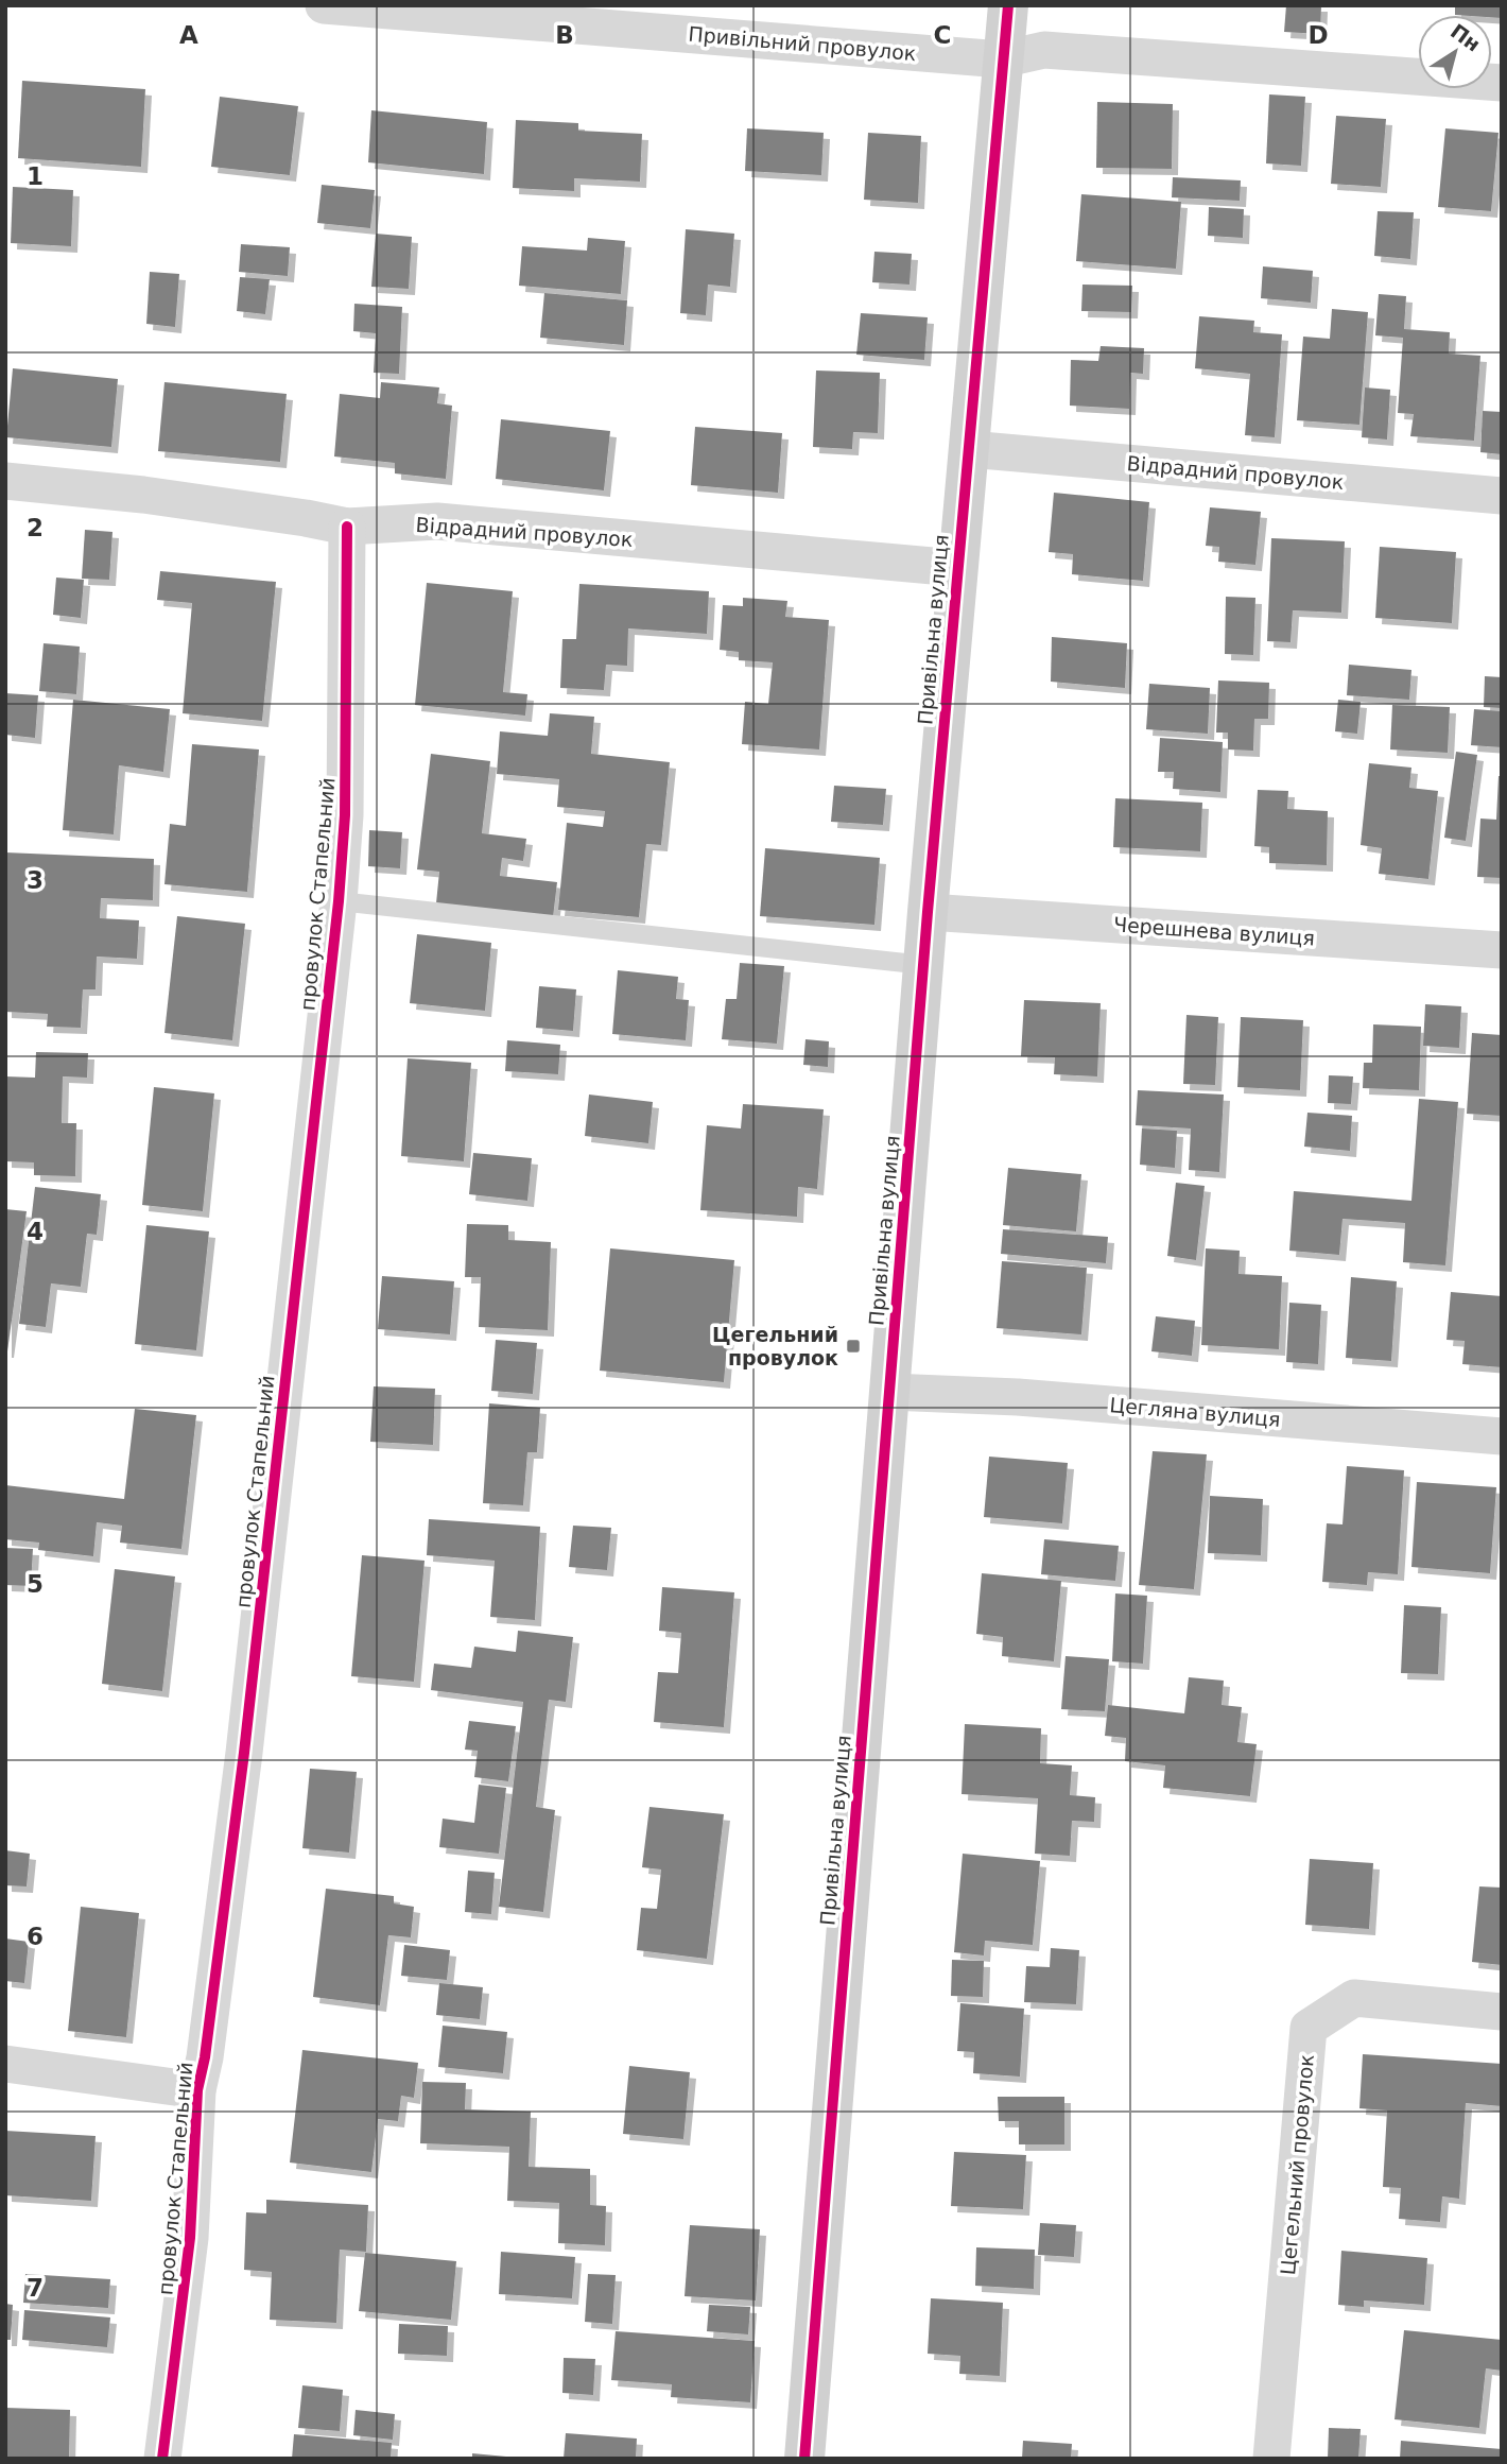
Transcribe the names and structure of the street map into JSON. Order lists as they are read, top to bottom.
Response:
{
  "streets": {
    "street": [
      "Привільний провулок",
      "Відрадний провулок",
      "Привільна вулиця",
      "провулок Стапельний",
      "Черешнева вулиця",
      "Цегляна вулиця",
      "Цегельний провулок"
    ]
  },
  "crossings": [
    ["Привільний провулок", "Привільна вулиця"],
    ["Відрадний провулок", "Привільна вулиця"],
    ["Відрадний провулок", "провулок Стапельний"],
    ["Привільна вулиця", "Черешнева вулиця"],
    ["Привільна вулиця", "Цегляна вулиця"]
  ],
  "places": {
    "transit": ["Цегельний провулок"]
  },
  "north": "top right",
  "grid": {
    "columns": [
      "A",
      "B",
      "C",
      "D"
    ],
    "rows": [
      "1",
      "2",
      "3",
      "4",
      "5",
      "6",
      "7"
    ]
  }
}
